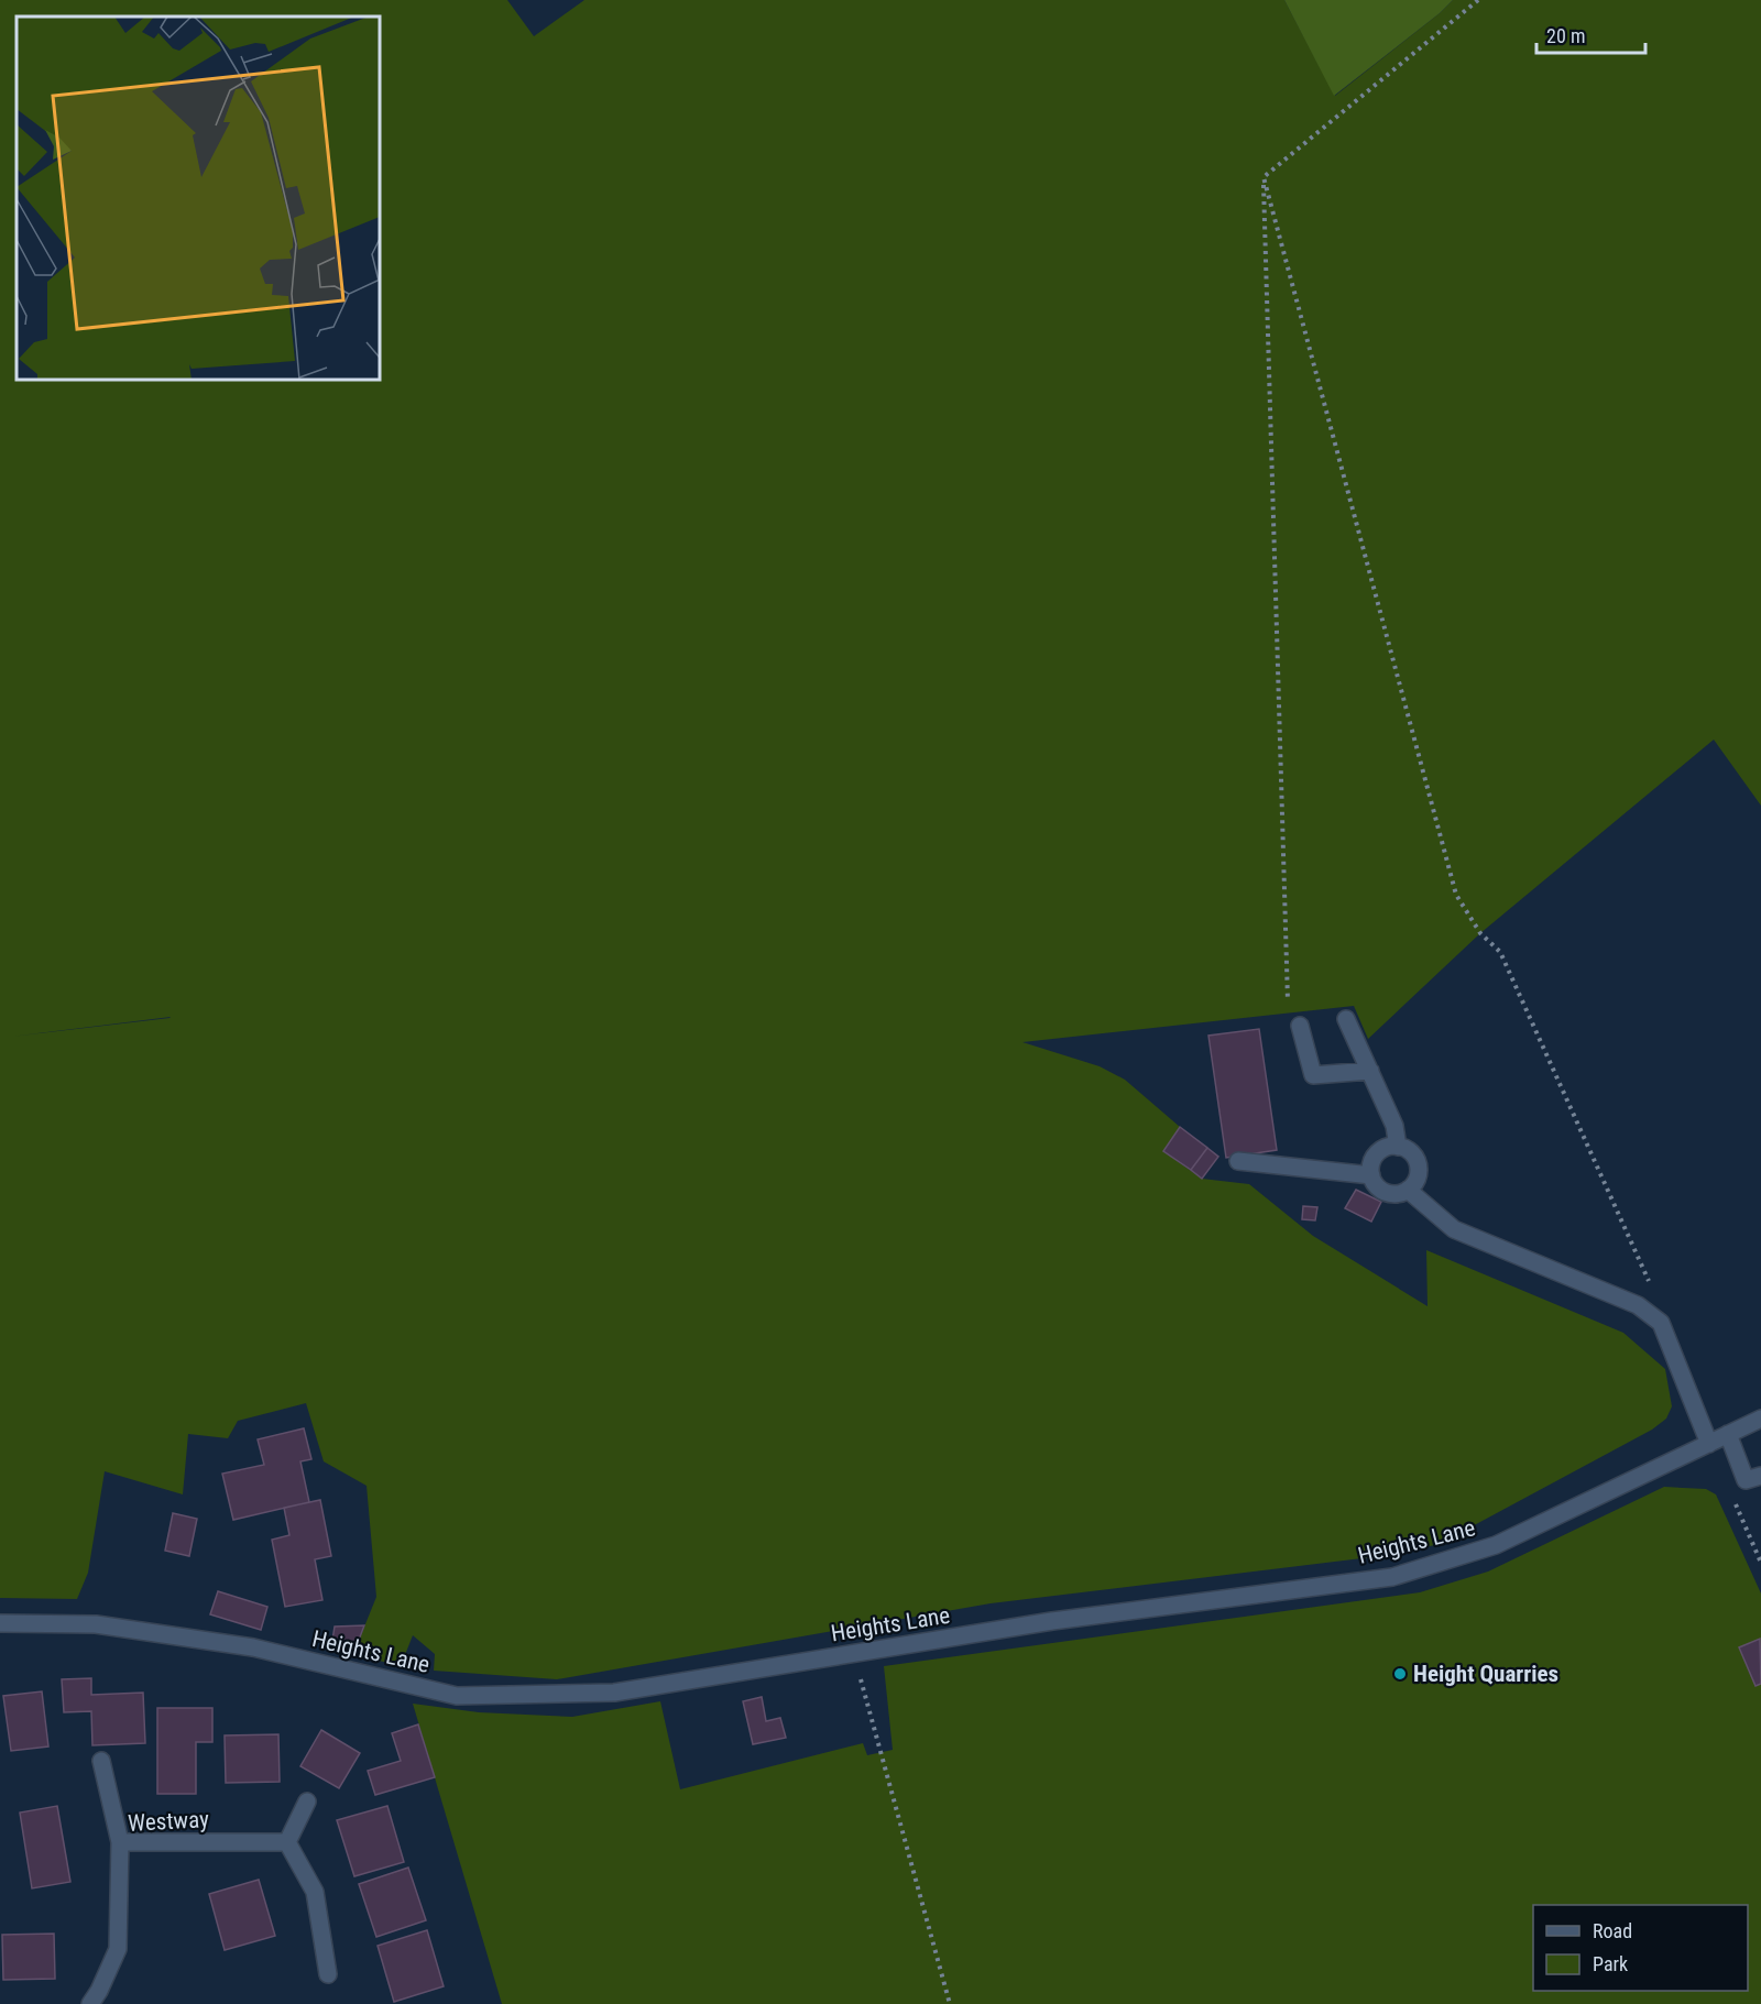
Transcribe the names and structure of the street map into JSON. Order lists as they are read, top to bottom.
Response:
{
  "streets": {
    "street": ["Heights Lane", "Westway"]
  },
  "places": ["Height Quarries"],
  "legend": ["Road", "Park"],
  "scale_bar": "20 m"
}
